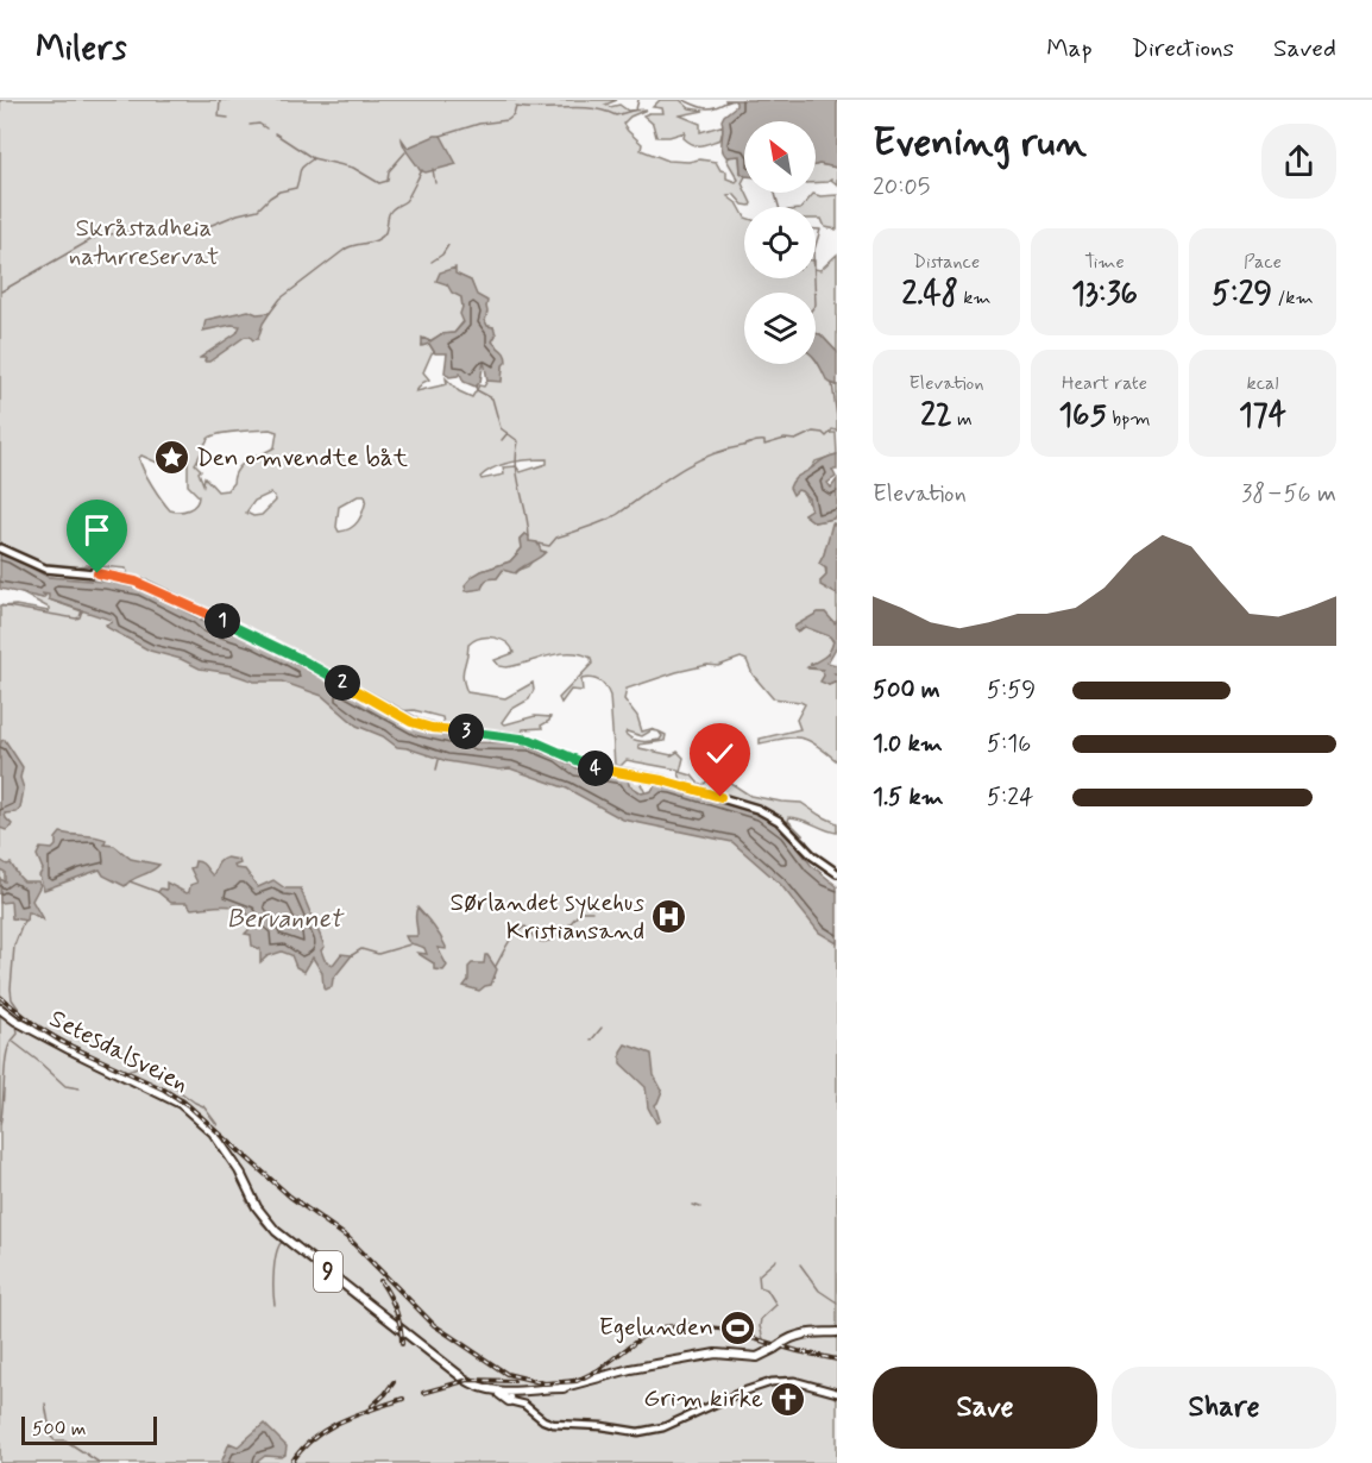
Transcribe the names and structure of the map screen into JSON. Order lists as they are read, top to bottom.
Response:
{
  "streets": {
    "highway": ["Setesdalsveien", "9"]
  },
  "water": ["Bervannet"],
  "parks": ["Skråstadheia naturreservat"],
  "places": {
    "place": ["Den omvendte båt"],
    "hospital": ["Sørlandet sykehus Kristiansand"],
    "sports": ["Egelunden"],
    "church": ["Grim kirke"]
  },
  "scale_bar": "500 m",
  "north": "top left",
  "page": {
    "header": "Milers",
    "nav": ["Map", "Directions", "Saved"],
    "heading": ["Evening run", "20:05"],
    "stats": [
      ["Distance", "2.48 km"],
      ["Time", "13:36"],
      ["Pace", "5:29 /km"],
      ["Elevation", "22 m"],
      ["Heart rate", "165 bpm"],
      ["kcal", "174"]
    ],
    "chart": ["Elevation", "38–56 m"],
    "pins": [
      "1",
      "2",
      "3",
      "4"
    ],
    "list": [
      {
        "name": "500 m",
        "note": "5:59"
      },
      {
        "name": "1.0 km",
        "note": "5:16"
      },
      {
        "name": "1.5 km",
        "note": "5:24"
      }
    ],
    "buttons": ["Save", "Share"],
    "scale": "500 m"
  }
}
